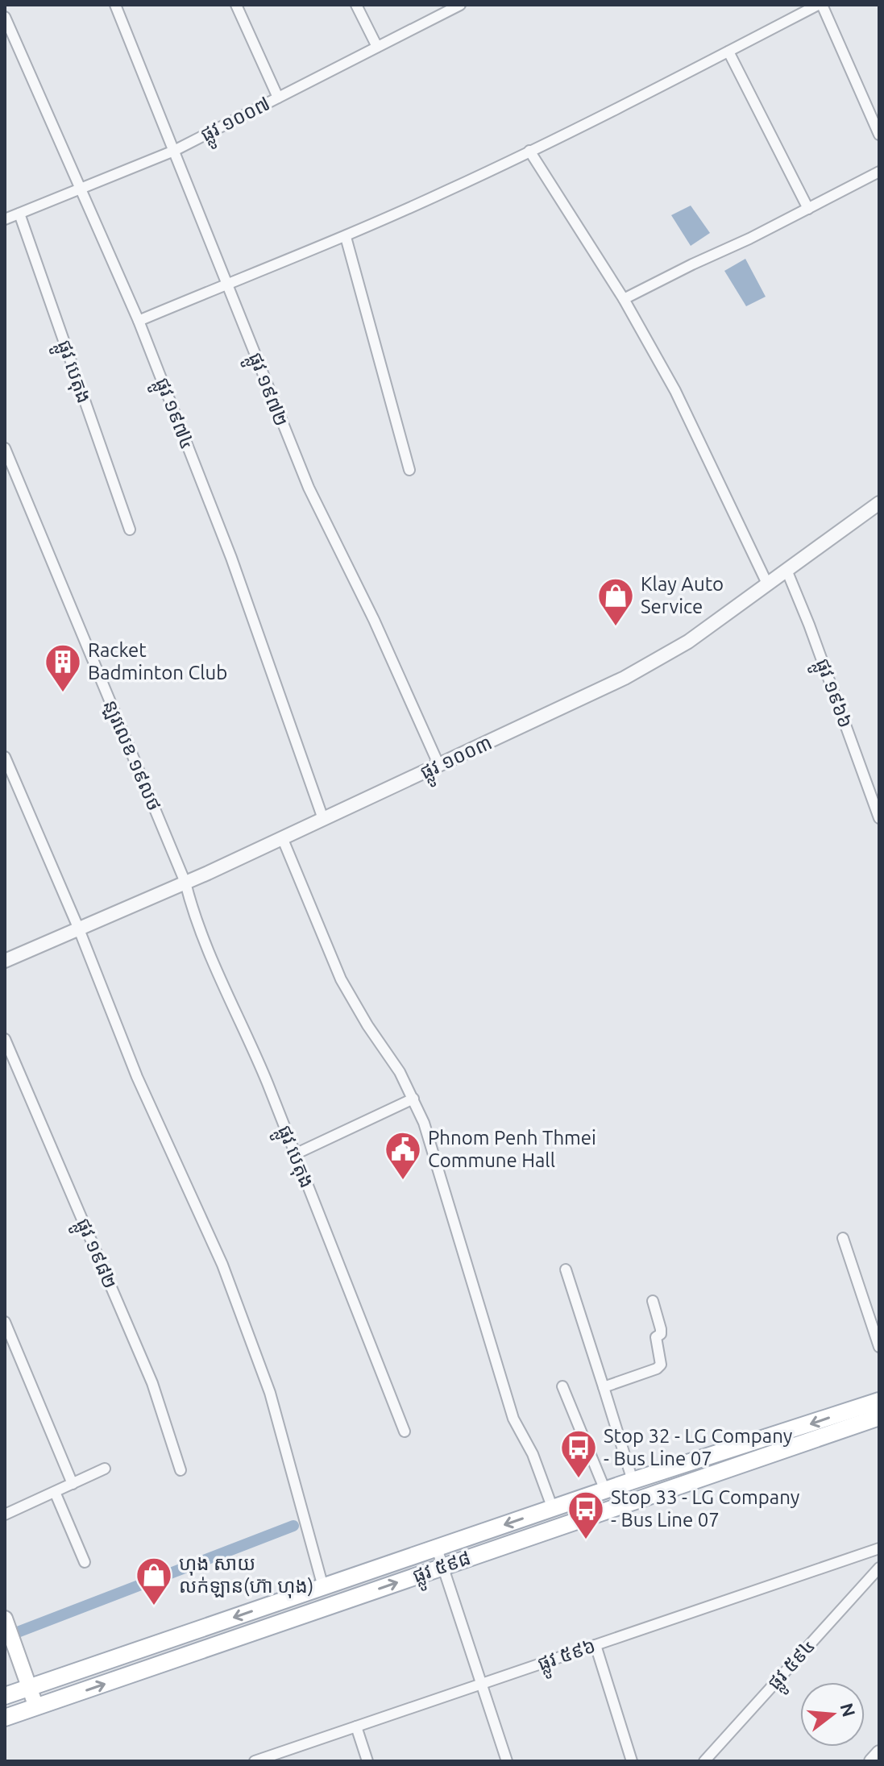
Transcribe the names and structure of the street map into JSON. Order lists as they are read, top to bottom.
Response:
{
  "streets": {
    "main road": ["ផ្លូវ ៥៩៨"],
    "street": [
      "ផ្លូវ ១០០៧",
      "ផ្លូវ បេតុង",
      "ផ្លូវ ១៩៧២",
      "ផ្លូវ ១៩៧៤",
      "ផ្លូវ ១៩៦៦",
      "ន្ឡរលេខ ១៩លថ",
      "ផ្លូវ ១០០៣",
      "ផ្លូវ ១៩៨២",
      "ផ្លូវ ៥៩៦",
      "ផ្លូវ ៥៩៤"
    ]
  },
  "crossings": [
    ["ផ្លូវ ១០០៧", "ផ្លូវ បេតុង"],
    ["ផ្លូវ ១០០៧", "ផ្លូវ ១៩៧២"],
    ["ផ្លូវ ១០០៧", "ផ្លូវ ១៩៧៤"],
    ["ផ្លូវ បេតុង", "ន្ឡរលេខ ១៩លថ"],
    ["ផ្លូវ បេតុង", "ផ្លូវ ១០០៣"],
    ["ផ្លូវ ១៩៧២", "ផ្លូវ ១០០៣"],
    ["ផ្លូវ ១៩៧៤", "ផ្លូវ ១០០៣"],
    ["ផ្លូវ ១៩៦៦", "ផ្លូវ ១០០៣"],
    ["ន្ឡរលេខ ១៩លថ", "ផ្លូវ ១០០៣"]
  ],
  "places": {
    "shop": ["Klay Auto Service", "ហុង សាយ លក់ឡាន(ហ៊ា ហុង)"],
    "building": ["Racket Badminton Club"],
    "public building": ["Phnom Penh Thmei Commune Hall"],
    "bus stop": ["Stop 32 - LG Company - Bus Line 07", "Stop 33 - LG Company - Bus Line 07"]
  },
  "north": "right"
}
